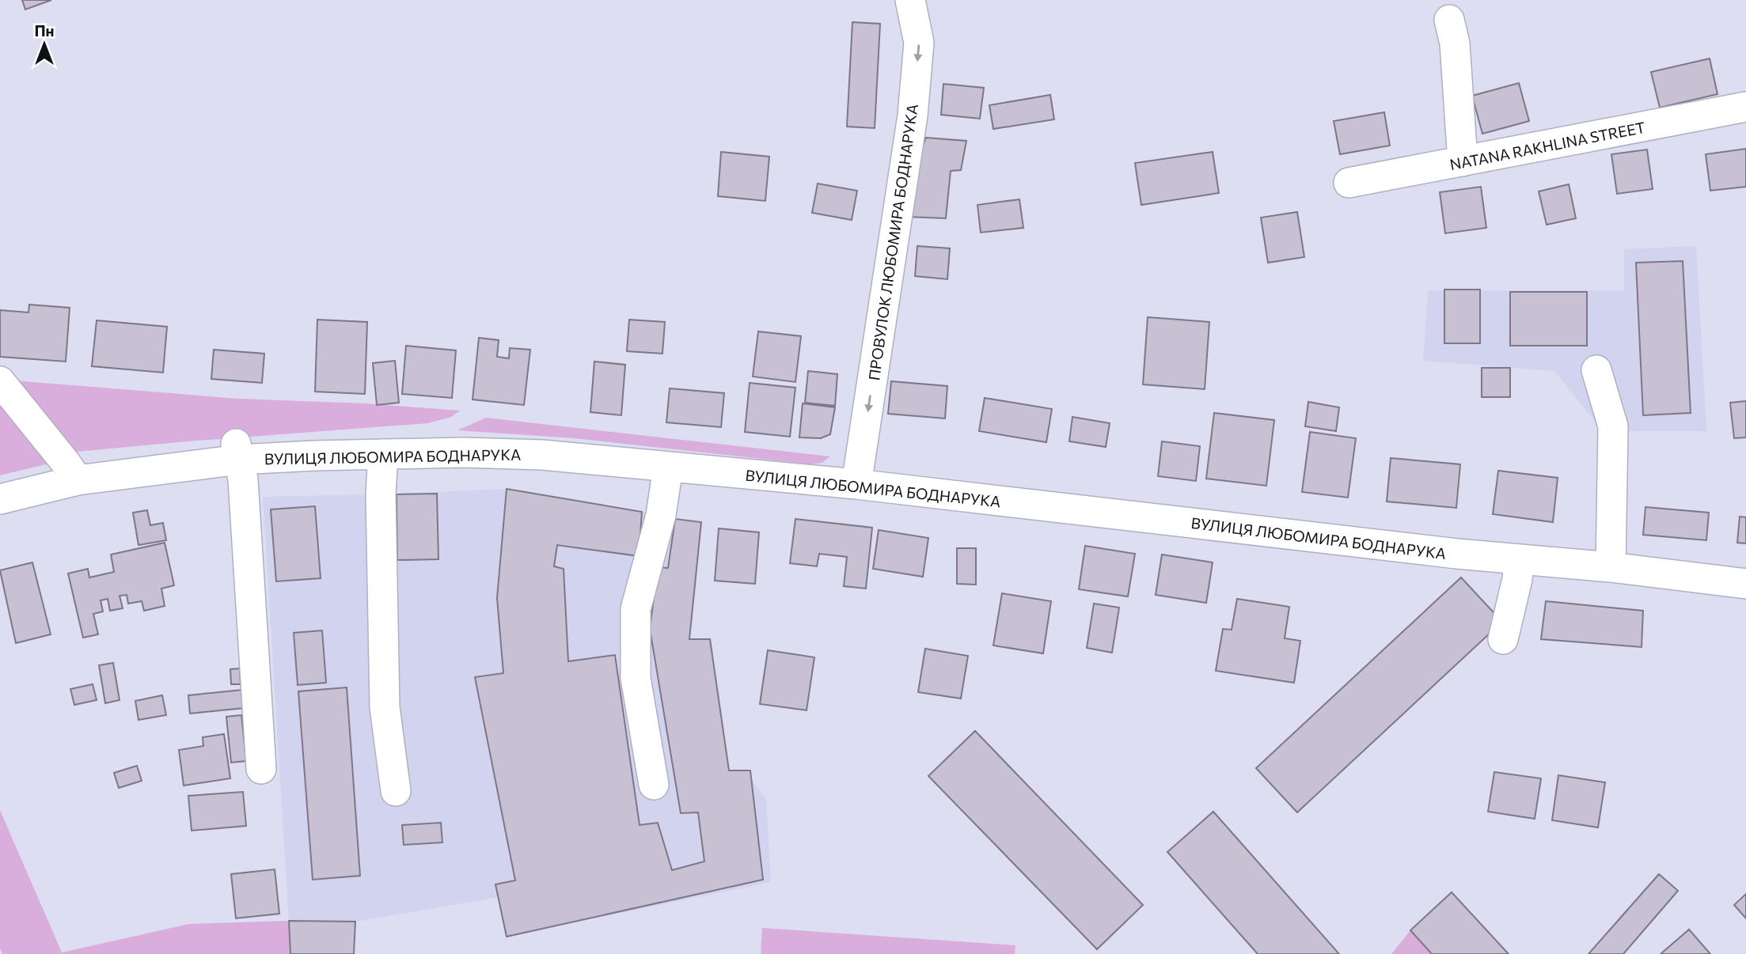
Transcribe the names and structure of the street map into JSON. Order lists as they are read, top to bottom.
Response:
{
  "streets": {
    "street": ["NATANA RAKHLINA STREET", "ПРОВУЛОК ЛЮБОМИРА БОДНАРУКА", "ВУЛИЦЯ ЛЮБОМИРА БОДНАРУКА"]
  },
  "crossings": [
    ["ПРОВУЛОК ЛЮБОМИРА БОДНАРУКА", "ВУЛИЦЯ ЛЮБОМИРА БОДНАРУКА"]
  ],
  "one_way": ["ПРОВУЛОК ЛЮБОМИРА БОДНАРУКА"],
  "north": "top"
}
